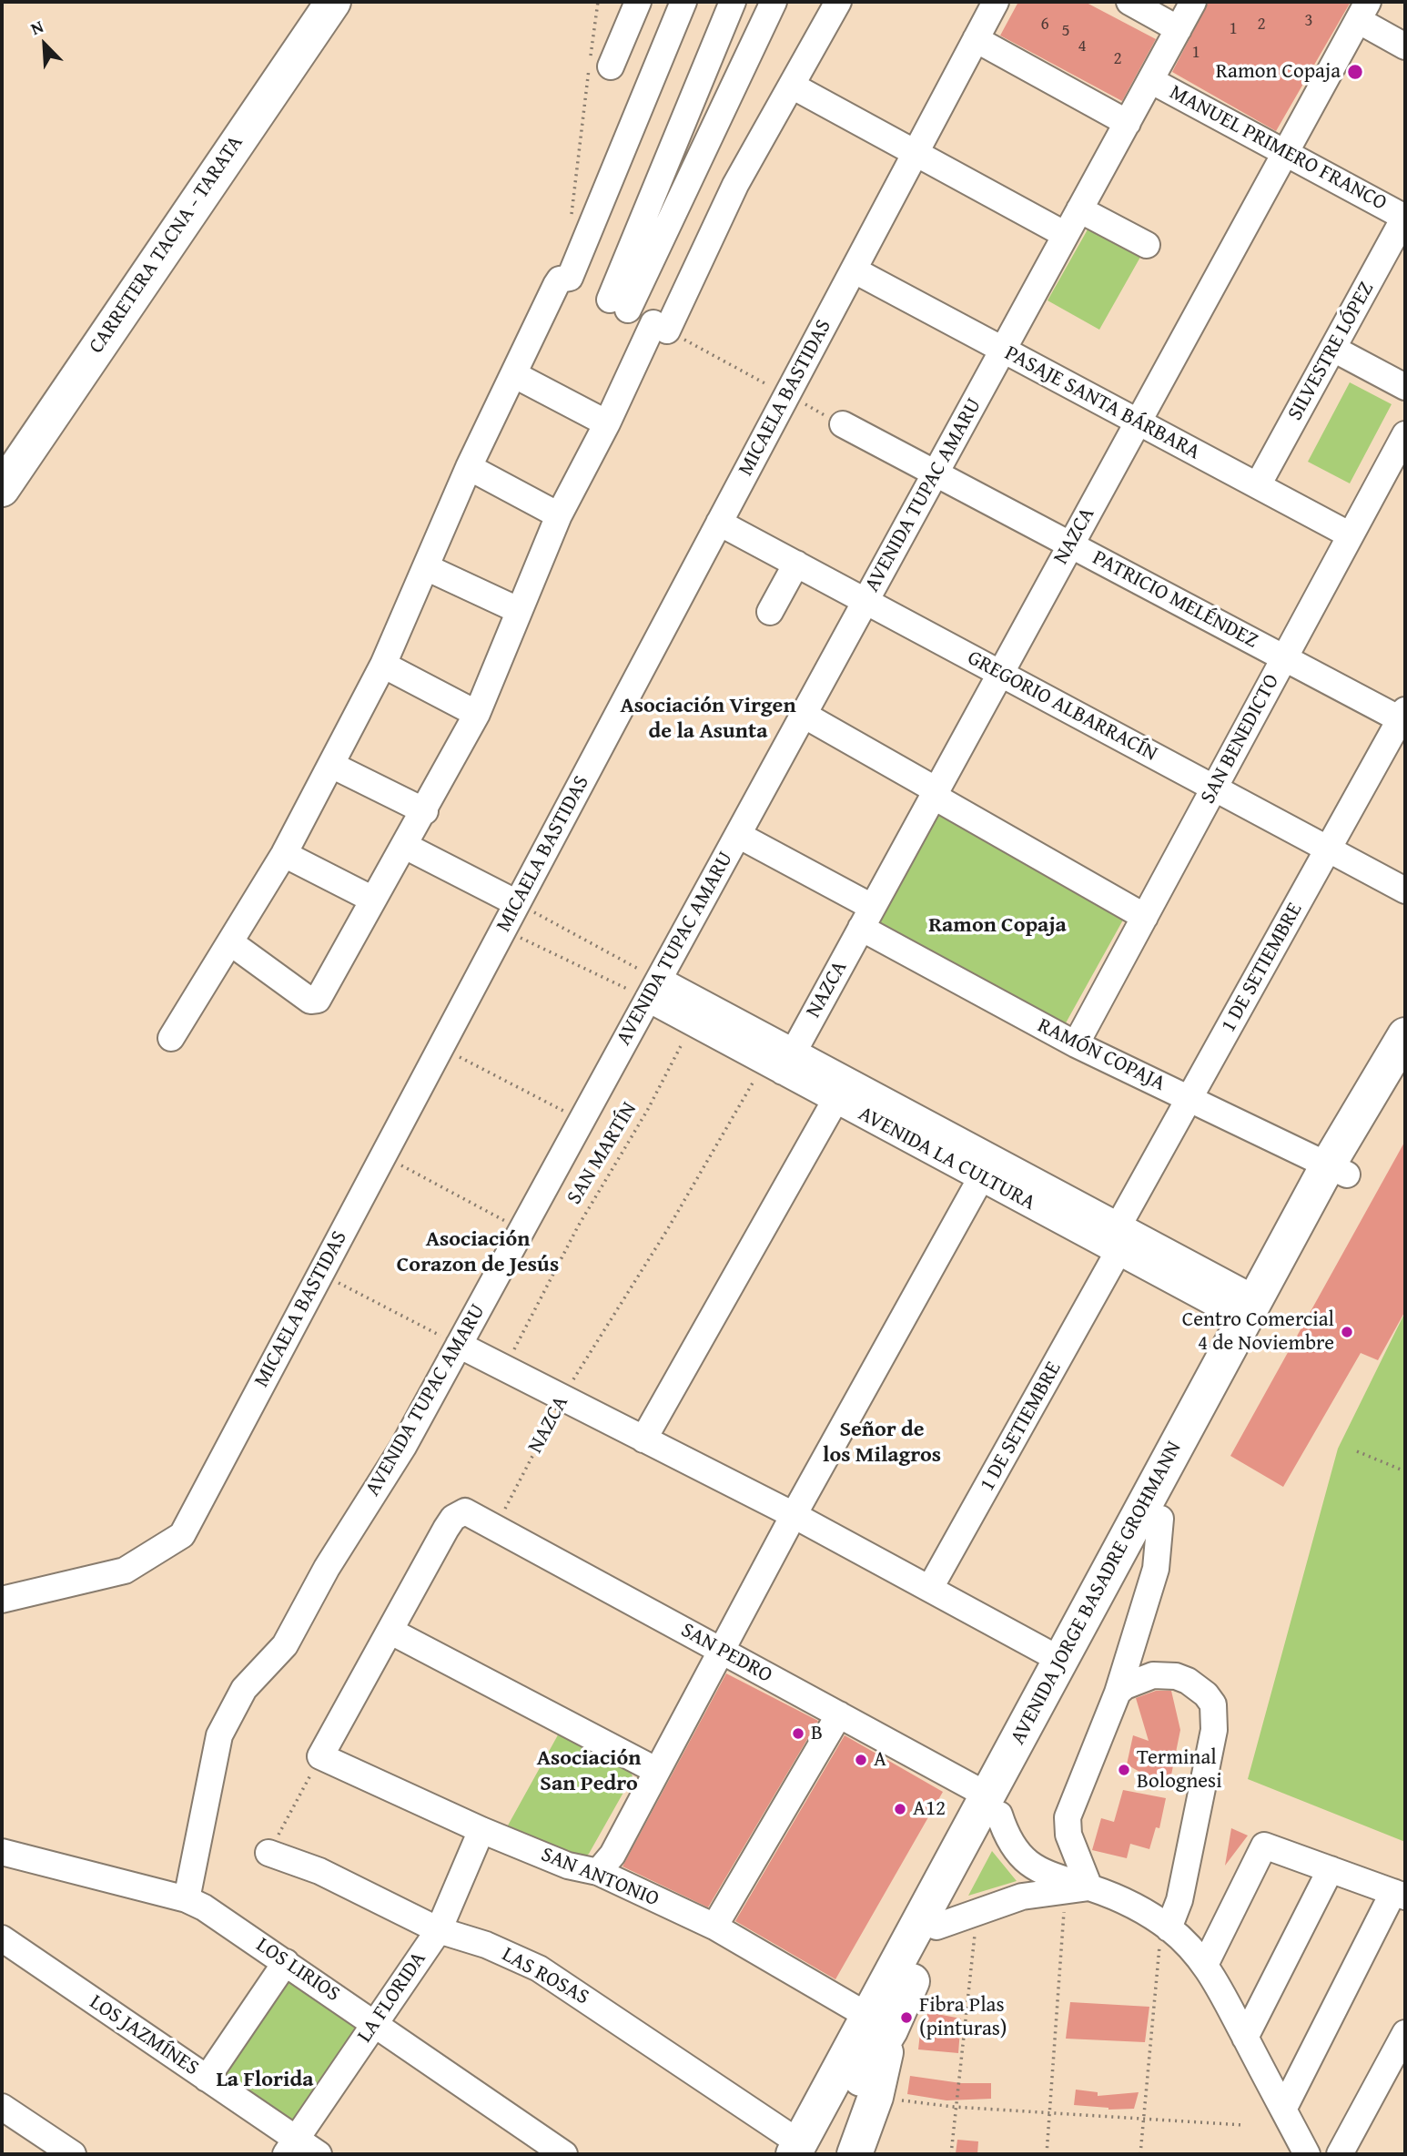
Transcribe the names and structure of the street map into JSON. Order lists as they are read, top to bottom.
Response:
{
  "streets": {
    "highway": ["CARRETERA TACNA - TARATA", "AVENIDA JORGE BASADRE GROHMANN"],
    "street": [
      "MANUEL PRIMERO FRANCO",
      "SILVESTRE LÓPEZ",
      "MICAELA BASTIDAS",
      "PASAJE SANTA BÁRBARA",
      "AVENIDA TUPAC AMARU",
      "NAZCA",
      "PATRICIO MELÉNDEZ",
      "GREGORIO ALBARRACÍN",
      "SAN BENEDICTO",
      "1 DE SETIEMBRE",
      "RAMÓN COPAJA",
      "AVENIDA LA CULTURA",
      "SAN PEDRO",
      "SAN ANTONIO",
      "LOS LIRIOS",
      "LAS ROSAS",
      "LA FLORIDA",
      "LOS JAZMÍNES"
    ],
    "path": ["SAN MARTÍN"]
  },
  "crossings": [
    ["MANUEL PRIMERO FRANCO", "SILVESTRE LÓPEZ"],
    ["MANUEL PRIMERO FRANCO", "AVENIDA TUPAC AMARU"],
    ["MANUEL PRIMERO FRANCO", "NAZCA"],
    ["SILVESTRE LÓPEZ", "PASAJE SANTA BÁRBARA"],
    ["MICAELA BASTIDAS", "PASAJE SANTA BÁRBARA"],
    ["MICAELA BASTIDAS", "GREGORIO ALBARRACÍN"],
    ["PASAJE SANTA BÁRBARA", "AVENIDA TUPAC AMARU"],
    ["PASAJE SANTA BÁRBARA", "NAZCA"],
    ["PASAJE SANTA BÁRBARA", "SAN BENEDICTO"],
    ["AVENIDA TUPAC AMARU", "PATRICIO MELÉNDEZ"],
    ["AVENIDA TUPAC AMARU", "GREGORIO ALBARRACÍN"],
    ["AVENIDA TUPAC AMARU", "RAMÓN COPAJA"],
    ["AVENIDA TUPAC AMARU", "AVENIDA LA CULTURA"],
    ["AVENIDA TUPAC AMARU", "LOS LIRIOS"],
    ["NAZCA", "PATRICIO MELÉNDEZ"],
    ["NAZCA", "GREGORIO ALBARRACÍN"],
    ["NAZCA", "RAMÓN COPAJA"],
    ["NAZCA", "AVENIDA LA CULTURA"],
    ["NAZCA", "SAN PEDRO"],
    ["PATRICIO MELÉNDEZ", "SAN BENEDICTO"],
    ["PATRICIO MELÉNDEZ", "1 DE SETIEMBRE"],
    ["GREGORIO ALBARRACÍN", "SAN BENEDICTO"],
    ["GREGORIO ALBARRACÍN", "1 DE SETIEMBRE"],
    ["SAN BENEDICTO", "RAMÓN COPAJA"],
    ["1 DE SETIEMBRE", "RAMÓN COPAJA"],
    ["1 DE SETIEMBRE", "AVENIDA LA CULTURA"],
    ["RAMÓN COPAJA", "AVENIDA JORGE BASADRE GROHMANN"],
    ["SAN MARTÍN", "AVENIDA LA CULTURA"],
    ["AVENIDA LA CULTURA", "AVENIDA JORGE BASADRE GROHMANN"],
    ["AVENIDA JORGE BASADRE GROHMANN", "SAN PEDRO"],
    ["AVENIDA JORGE BASADRE GROHMANN", "SAN ANTONIO"],
    ["AVENIDA JORGE BASADRE GROHMANN", "LAS ROSAS"],
    ["SAN ANTONIO", "LA FLORIDA"],
    ["LOS LIRIOS", "LA FLORIDA"],
    ["LAS ROSAS", "LA FLORIDA"],
    ["LA FLORIDA", "LOS JAZMÍNES"]
  ],
  "districts": [
    "Asociación Virgen de la Asunta",
    "Ramon Copaja",
    "Asociación Corazon de Jesús",
    "Señor de los Milagros",
    "Asociación San Pedro",
    "La Florida"
  ],
  "places": [
    "Ramon Copaja",
    "Centro Comercial 4 de Noviembre",
    "B",
    "A",
    "Terminal Bolognesi",
    "A12",
    "Fibra Plas (pinturas)"
  ],
  "house_numbers": [
    "3",
    "6",
    "2",
    "1",
    "5",
    "4",
    "1",
    "2"
  ],
  "north": "top left"
}
